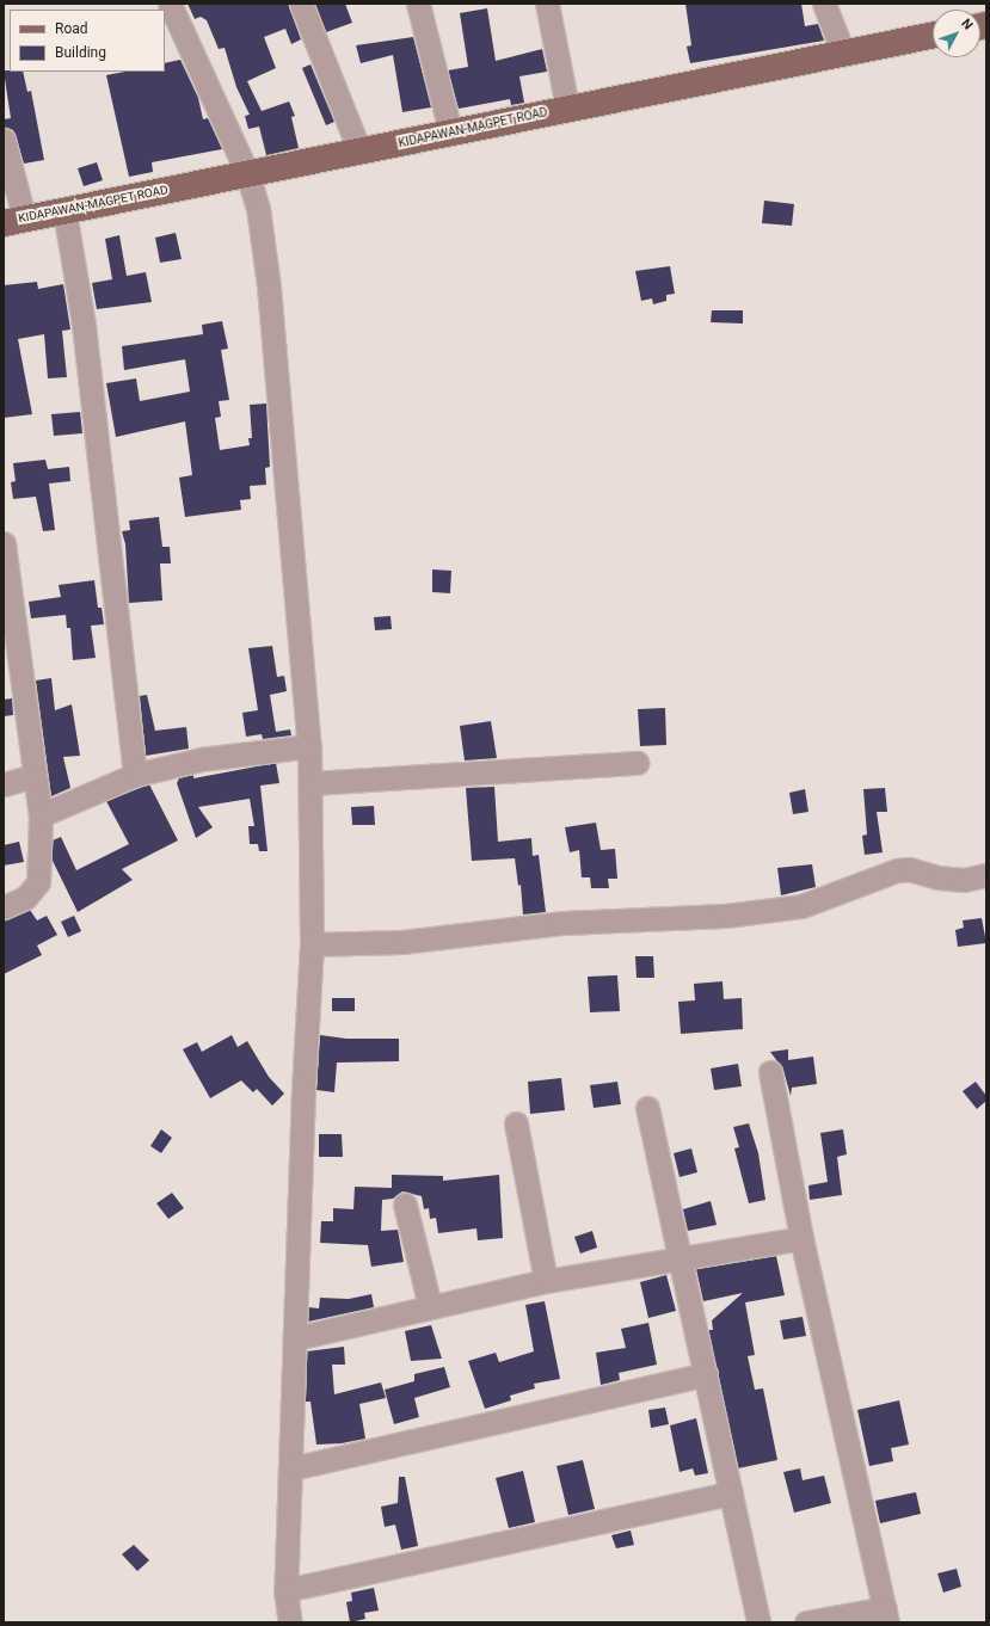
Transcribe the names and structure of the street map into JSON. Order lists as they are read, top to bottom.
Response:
{
  "streets": {
    "main road": ["KIDAPAWAN-MAGPET ROAD"]
  },
  "legend": ["Road", "Building"],
  "north": "top right"
}
